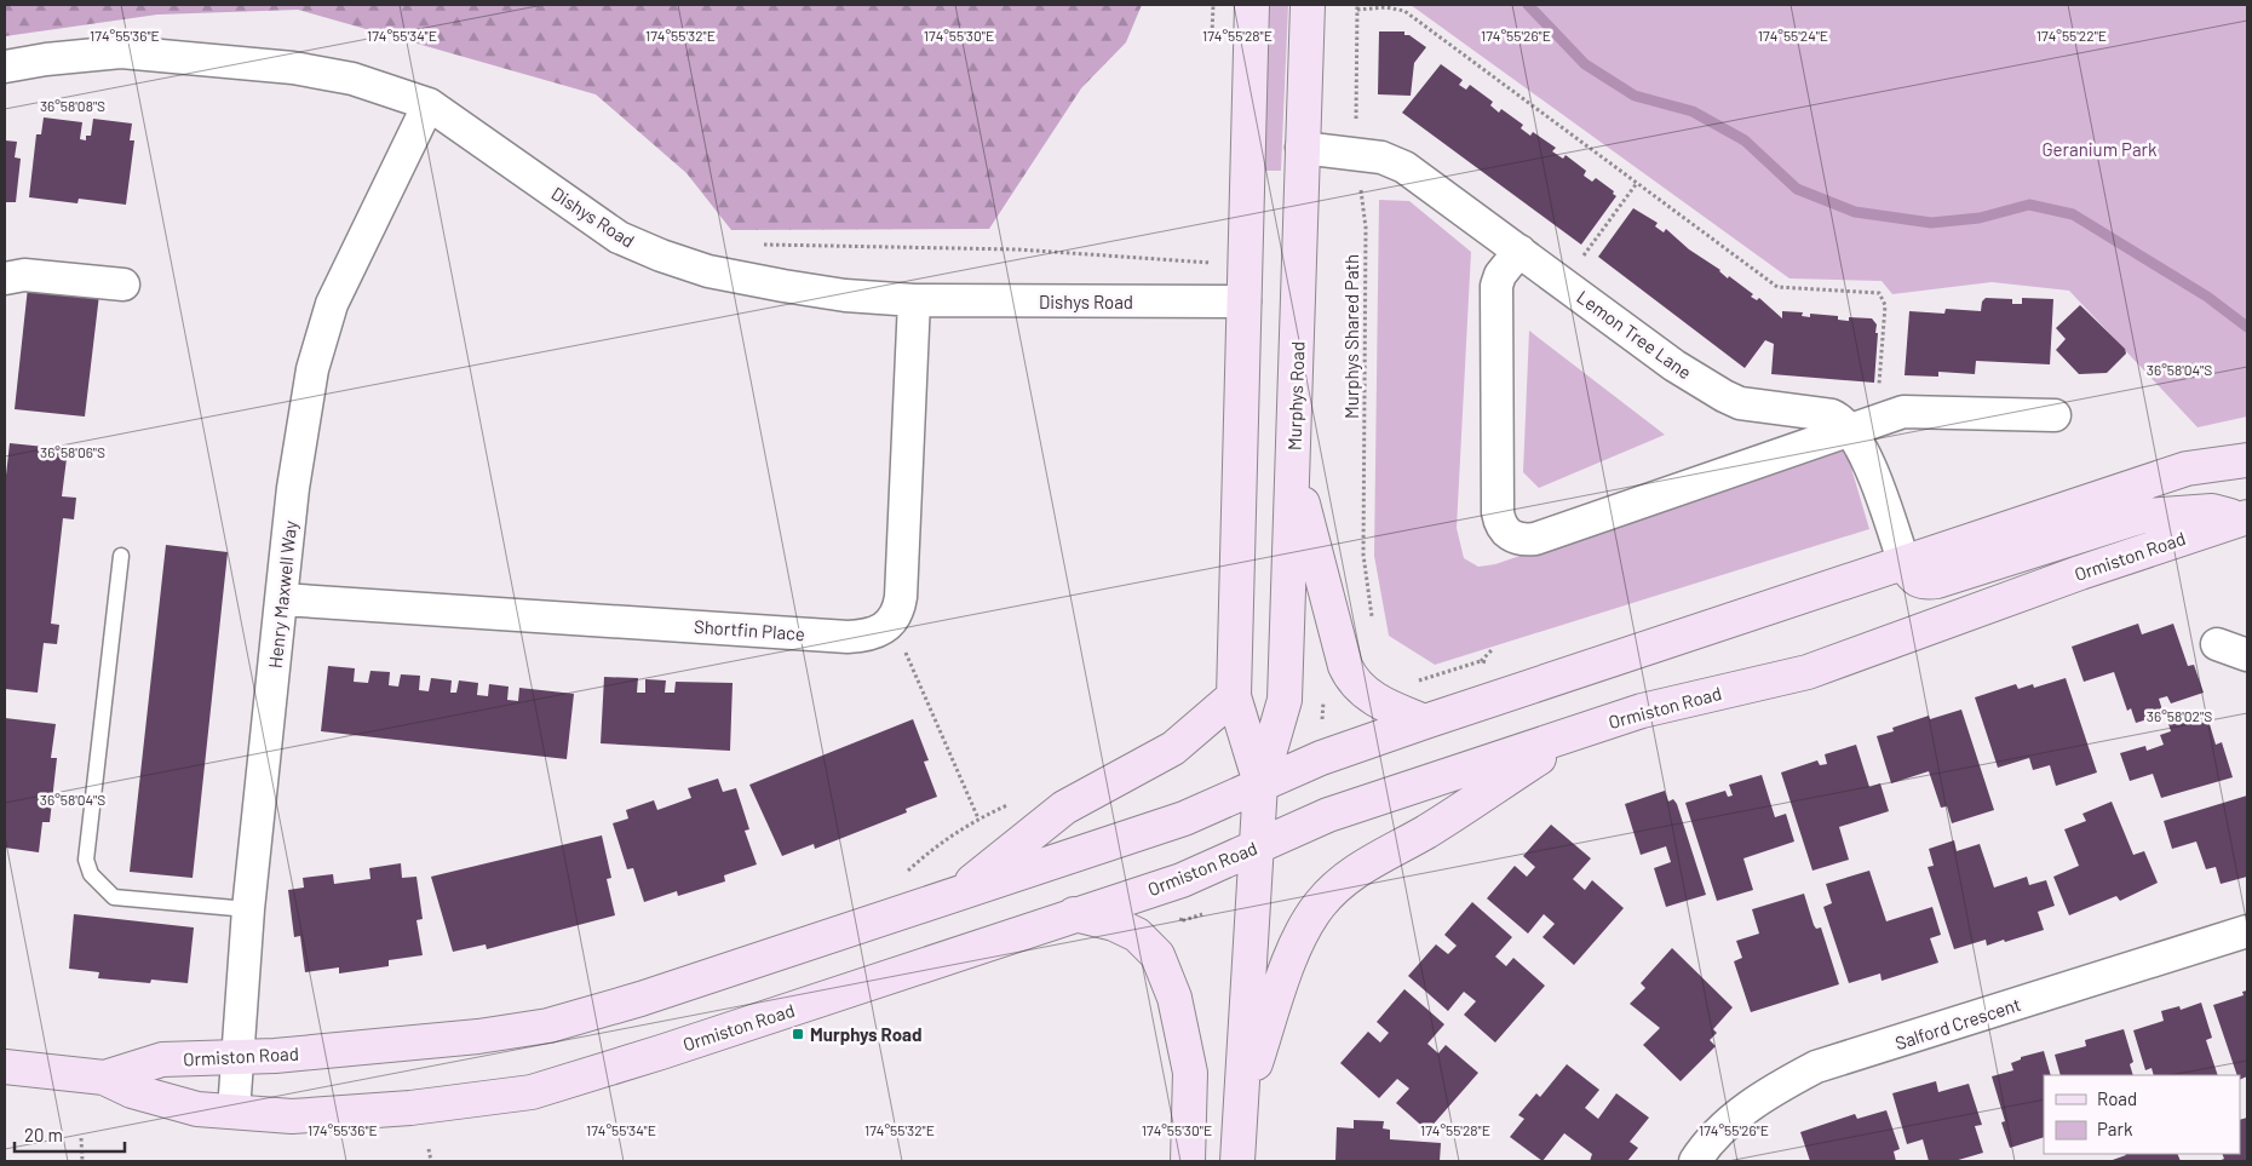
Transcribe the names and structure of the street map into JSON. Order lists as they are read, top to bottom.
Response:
{
  "streets": {
    "main road": ["Murphys Road", "Ormiston Road"],
    "street": [
      "Dishys Road",
      "Lemon Tree Lane",
      "Henry Maxwell Way",
      "Shortfin Place",
      "Salford Crescent"
    ],
    "path": ["Murphys Shared Path"]
  },
  "crossings": [
    ["Dishys Road", "Murphys Road"],
    ["Dishys Road", "Henry Maxwell Way"],
    ["Lemon Tree Lane", "Murphys Shared Path"],
    ["Lemon Tree Lane", "Murphys Road"],
    ["Murphys Road", "Ormiston Road"],
    ["Ormiston Road", "Henry Maxwell Way"],
    ["Henry Maxwell Way", "Shortfin Place"]
  ],
  "parks": ["Geranium Park"],
  "places": {
    "transit": ["Murphys Road"]
  },
  "legend": ["Road", "Park"],
  "scale_bar": "20 m",
  "coordinates": [
    "174°55'36\"E",
    "174°55'34\"E",
    "174°55'32\"E",
    "174°55'30\"E",
    "174°55'28\"E",
    "174°55'26\"E",
    "174°55'24\"E",
    "174°55'22\"E",
    "36°58'08\"S",
    "36°58'04\"S",
    "36°58'06\"S",
    "36°58'02\"S"
  ]
}
